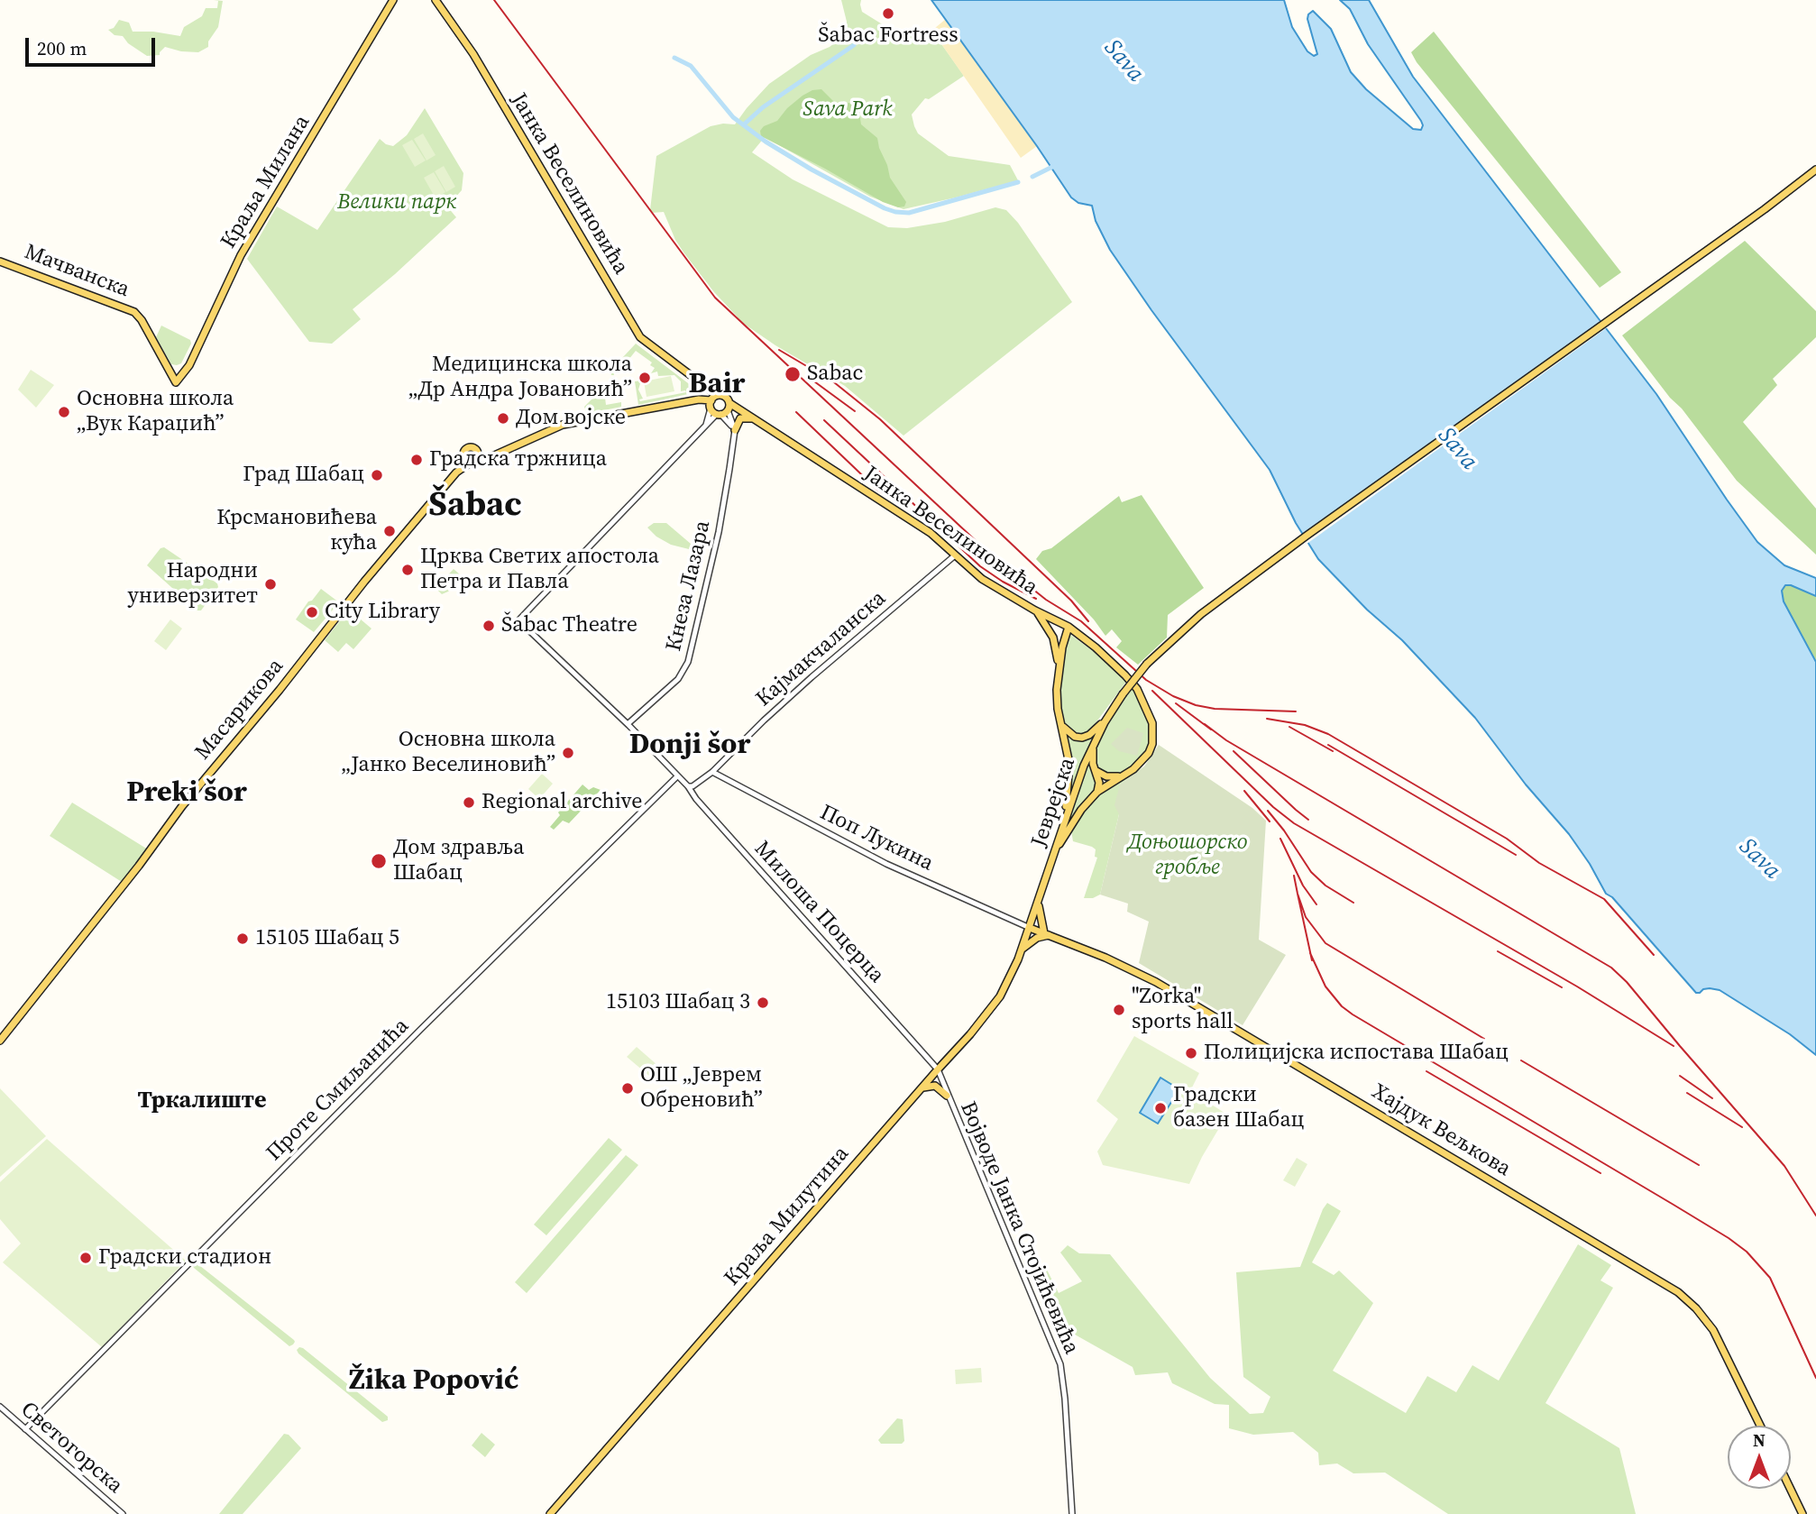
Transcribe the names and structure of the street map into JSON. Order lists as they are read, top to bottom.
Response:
{
  "streets": {
    "main road": [
      "Краља Милана",
      "Јанка Веселиновића",
      "Мачванска",
      "Масарикова",
      "Јеврејска",
      "Хајдук Вељкова",
      "Краља Милутина"
    ],
    "street": [
      "Кнеза Лазара",
      "Кајмакчаланска",
      "Поп Лукина",
      "Милоша Поцерца",
      "Проте Смиљанића",
      "Војводе Јанка Стојићевића",
      "Светогорска"
    ]
  },
  "crossings": [
    ["Краља Милана", "Мачванска"],
    ["Јанка Веселиновића", "Кајмакчаланска"],
    ["Јанка Веселиновића", "Јеврејска"],
    ["Кнеза Лазара", "Милоша Поцерца"],
    ["Кајмакчаланска", "Поп Лукина"],
    ["Кајмакчаланска", "Милоша Поцерца"],
    ["Јеврејска", "Поп Лукина"],
    ["Јеврејска", "Хајдук Вељкова"],
    ["Јеврејска", "Краља Милутина"],
    ["Поп Лукина", "Хајдук Вељкова"],
    ["Поп Лукина", "Краља Милутина"],
    ["Милоша Поцерца", "Проте Смиљанића"],
    ["Милоша Поцерца", "Краља Милутина"],
    ["Милоша Поцерца", "Војводе Јанка Стојићевића"],
    ["Проте Смиљанића", "Светогорска"],
    ["Хајдук Вељкова", "Краља Милутина"],
    ["Краља Милутина", "Војводе Јанка Стојићевића"]
  ],
  "districts": [
    "Bair",
    "Šabac",
    "Donji šor",
    "Preki šor",
    "Тркалиште",
    "Žika Popović"
  ],
  "water": ["Sava"],
  "parks": ["Sava Park", "Велики парк", "Доњошорско гробље"],
  "places": [
    "Šabac Fortress",
    "Sabac",
    "Медицинска школа „Др Андра Јовановић”",
    "Основна школа „Вук Караџић”",
    "Дом војске",
    "Градска тржница",
    "Град Шабац",
    "Крсмановићева кућа",
    "Црква Светих апостола Петра и Павла",
    "Народни универзитет",
    "City Library",
    "Šabac Theatre",
    "Основна школа „Јанко Веселиновић”",
    "Regional archive",
    "Дом здравља Шабац",
    "15105 Шабац 5",
    "15103 Шабац 3",
    "\"Zorka\" sports hall",
    "Полицијска испостава Шабац",
    "ОШ „Јеврем Обреновић”",
    "Градски базен Шабац",
    "Градски стадион"
  ],
  "scale_bar": "200 m",
  "north": "top"
}
